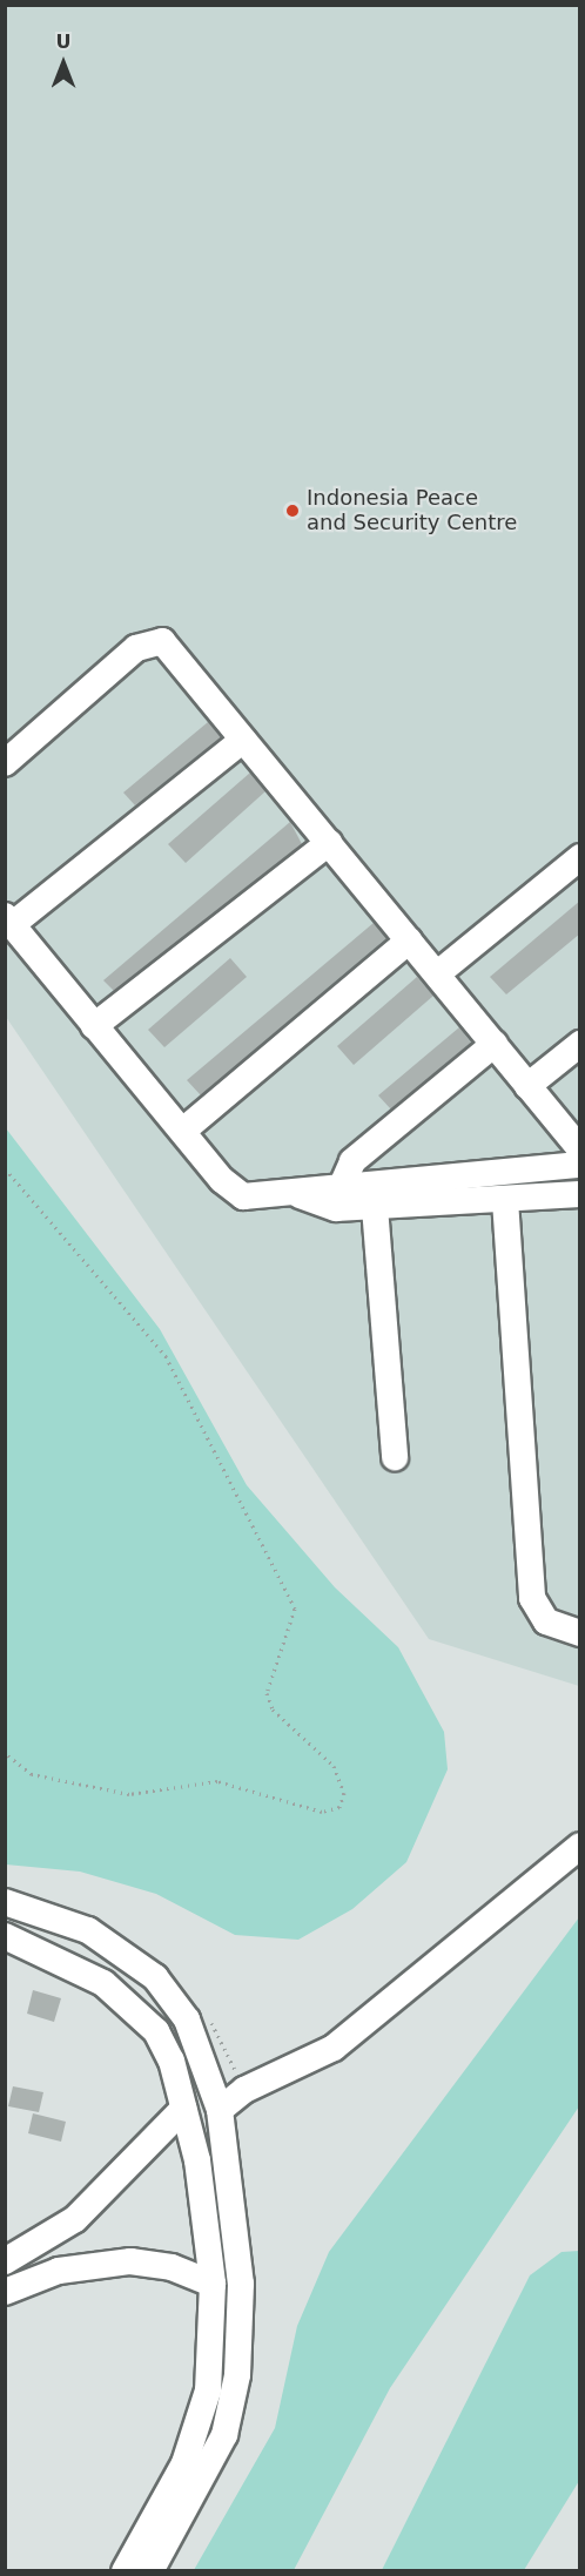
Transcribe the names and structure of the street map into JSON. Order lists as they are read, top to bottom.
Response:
{
  "places": ["Indonesia Peace and Security Centre"],
  "north": "top"
}
